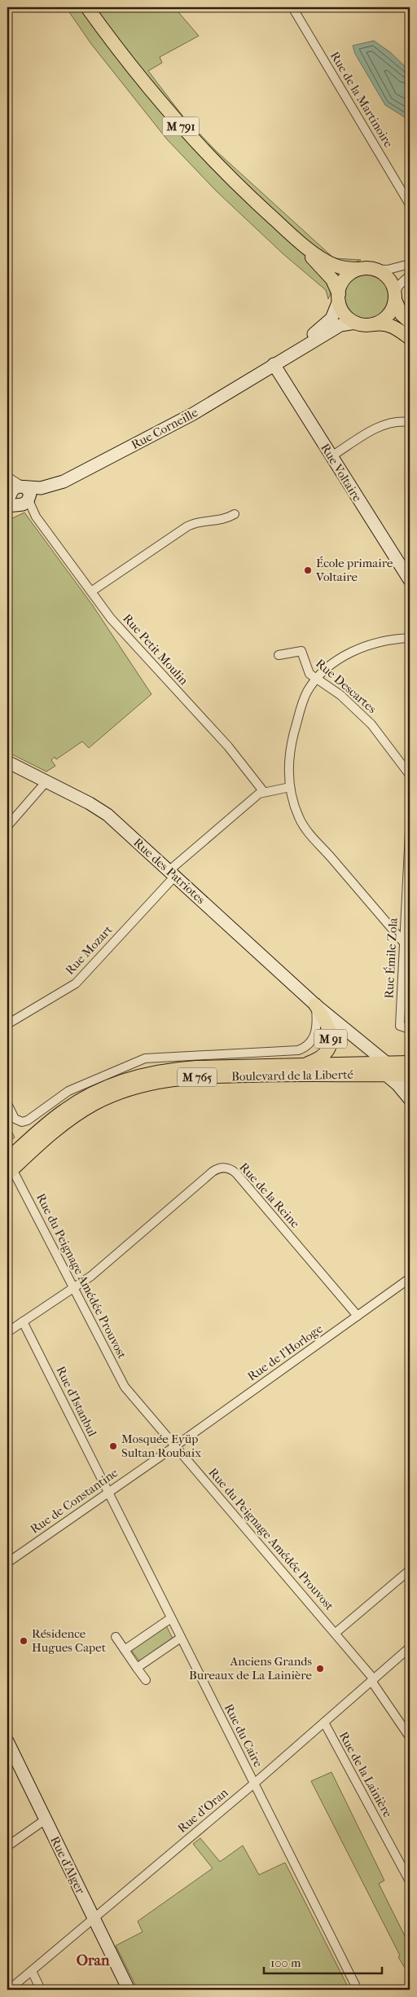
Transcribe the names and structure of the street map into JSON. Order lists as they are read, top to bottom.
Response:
{
  "streets": {
    "main road": [
      "M 791",
      "M 91",
      "Boulevard de la Liberté",
      "M 765"
    ],
    "street": [
      "Rue de la Martinoire",
      "Rue Corneille",
      "Rue Voltaire",
      "Rue Petit Moulin",
      "Rue Descartes",
      "Rue des Patriotes",
      "Rue Mozart",
      "Rue Émile Zola",
      "Rue de la Reine",
      "Rue du Peignage Amédée Prouvost",
      "Rue de l'Horloge",
      "Rue d'Istanbul",
      "Rue de Constantine",
      "Rue du Caire",
      "Rue de la Lainière",
      "Rue d'Oran",
      "Rue d'Alger"
    ]
  },
  "crossings": [
    ["M 791", "Rue Corneille"],
    ["Rue Corneille", "Rue Voltaire"],
    ["Rue Corneille", "Rue Petit Moulin"],
    ["Rue Petit Moulin", "Rue Mozart"],
    ["Rue des Patriotes", "Rue Mozart"],
    ["Rue des Patriotes", "M 91"],
    ["Rue des Patriotes", "Boulevard de la Liberté"],
    ["Rue des Patriotes", "M 765"],
    ["M 91", "Boulevard de la Liberté"],
    ["Boulevard de la Liberté", "M 765"],
    ["Boulevard de la Liberté", "Rue du Peignage Amédée Prouvost"],
    ["Rue de la Reine", "Rue du Peignage Amédée Prouvost"],
    ["Rue de la Reine", "Rue de l'Horloge"],
    ["Rue de la Reine", "Rue d'Istanbul"],
    ["Rue du Peignage Amédée Prouvost", "Rue de l'Horloge"],
    ["Rue du Peignage Amédée Prouvost", "Rue de Constantine"],
    ["Rue du Peignage Amédée Prouvost", "Rue d'Oran"],
    ["Rue de l'Horloge", "Rue de Constantine"],
    ["Rue d'Istanbul", "Rue de Constantine"],
    ["Rue d'Istanbul", "Rue du Caire"],
    ["Rue de Constantine", "Rue du Caire"],
    ["Rue du Caire", "Rue d'Oran"],
    ["Rue de la Lainière", "Rue d'Oran"],
    ["Rue d'Oran", "Rue d'Alger"]
  ],
  "districts": ["Oran"],
  "places": [
    "École primaire Voltaire",
    "Mosquée Eyüp Sultan Roubaix",
    "Résidence Hugues Capet",
    "Anciens Grands Bureaux de La Lainière"
  ],
  "scale_bar": "100 m"
}
